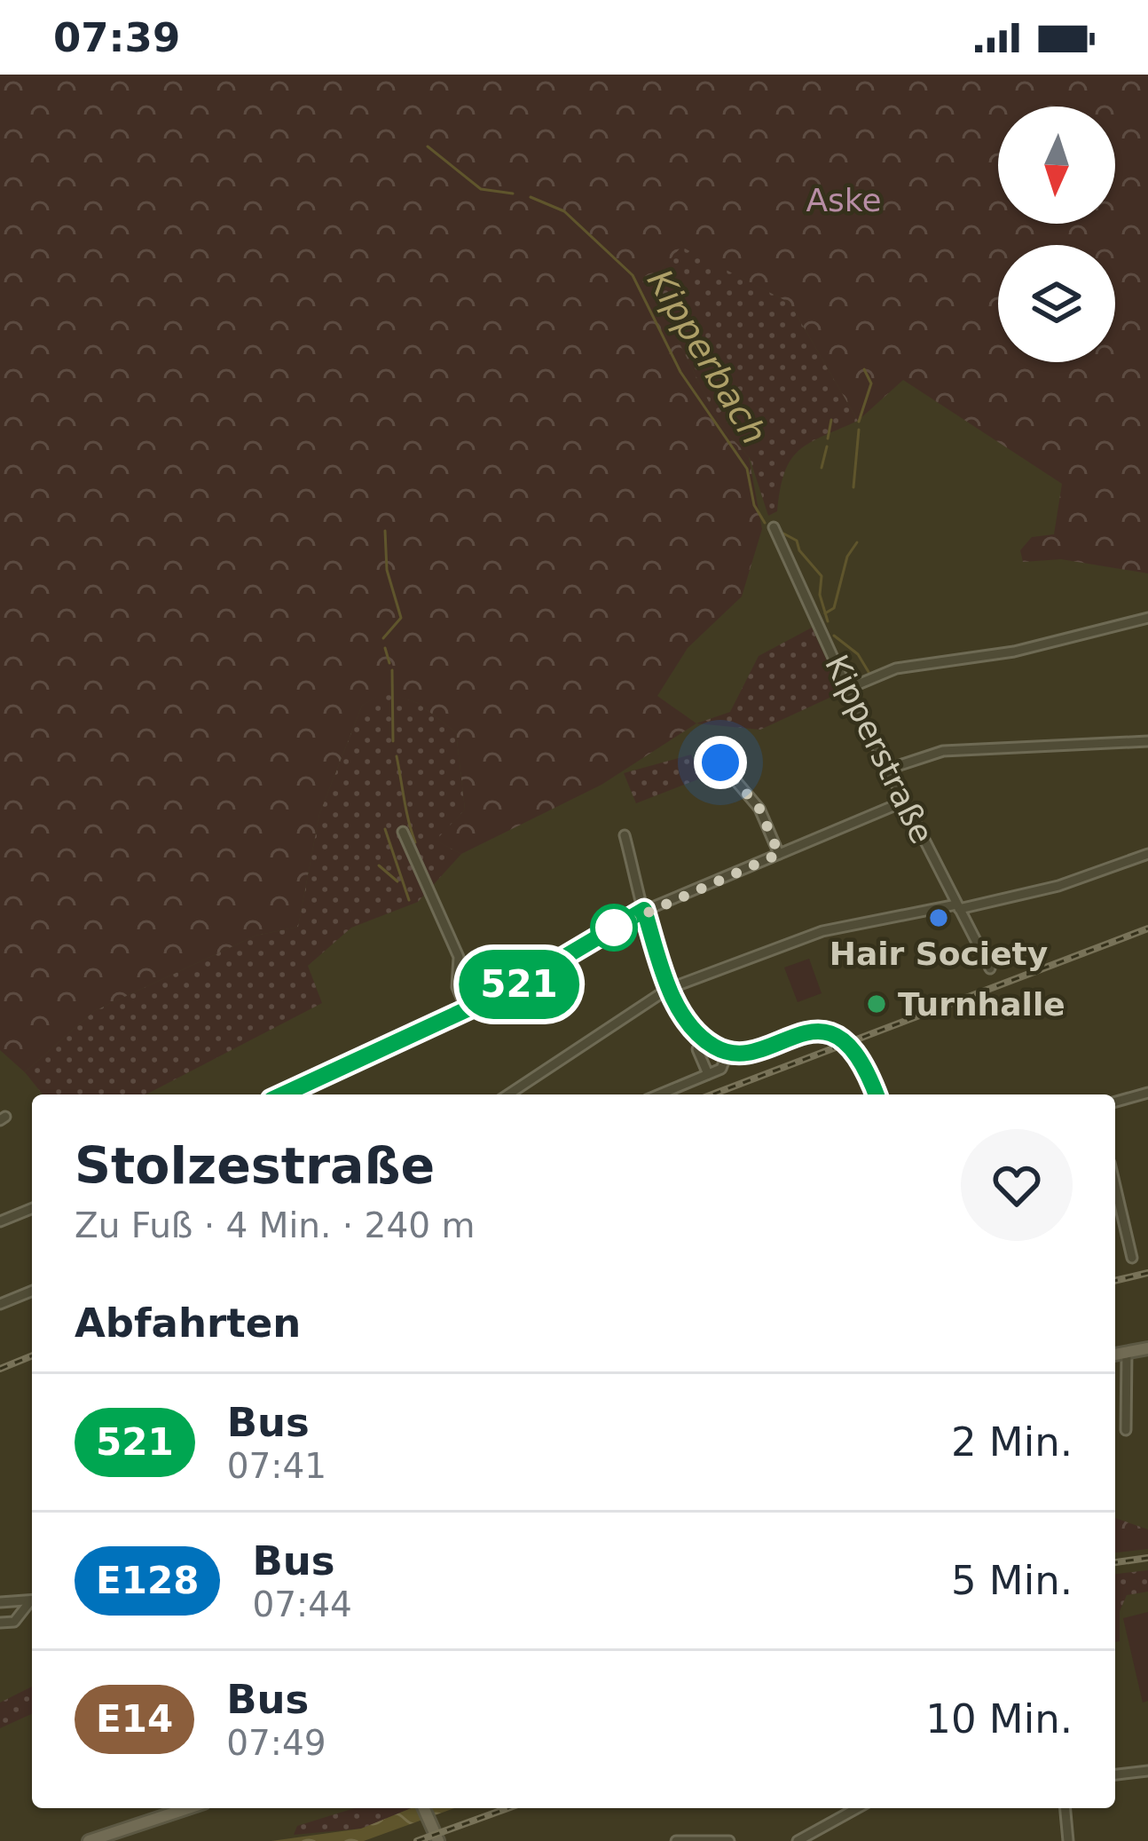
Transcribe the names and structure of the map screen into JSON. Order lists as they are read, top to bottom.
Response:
{
  "streets": {
    "street": ["Kipperstraße"]
  },
  "water": ["Kipperbach"],
  "parks": ["Aske"],
  "places": ["Hair Society", "Turnhalle"],
  "lines": ["bus line 521"],
  "north": "bottom",
  "page": {
    "status": "07:39",
    "on_map": "521",
    "heading": [
      ["Stolzestraße", "Zu Fuß · 4 Min. · 240 m"],
      "Abfahrten"
    ],
    "list": [
      {
        "mark": "521",
        "name": "Bus",
        "note": "07:41",
        "value": "2 Min."
      },
      {
        "mark": "E128",
        "name": "Bus",
        "note": "07:44",
        "value": "5 Min."
      },
      {
        "mark": "E14",
        "name": "Bus",
        "note": "07:49",
        "value": "10 Min."
      }
    ]
  }
}
